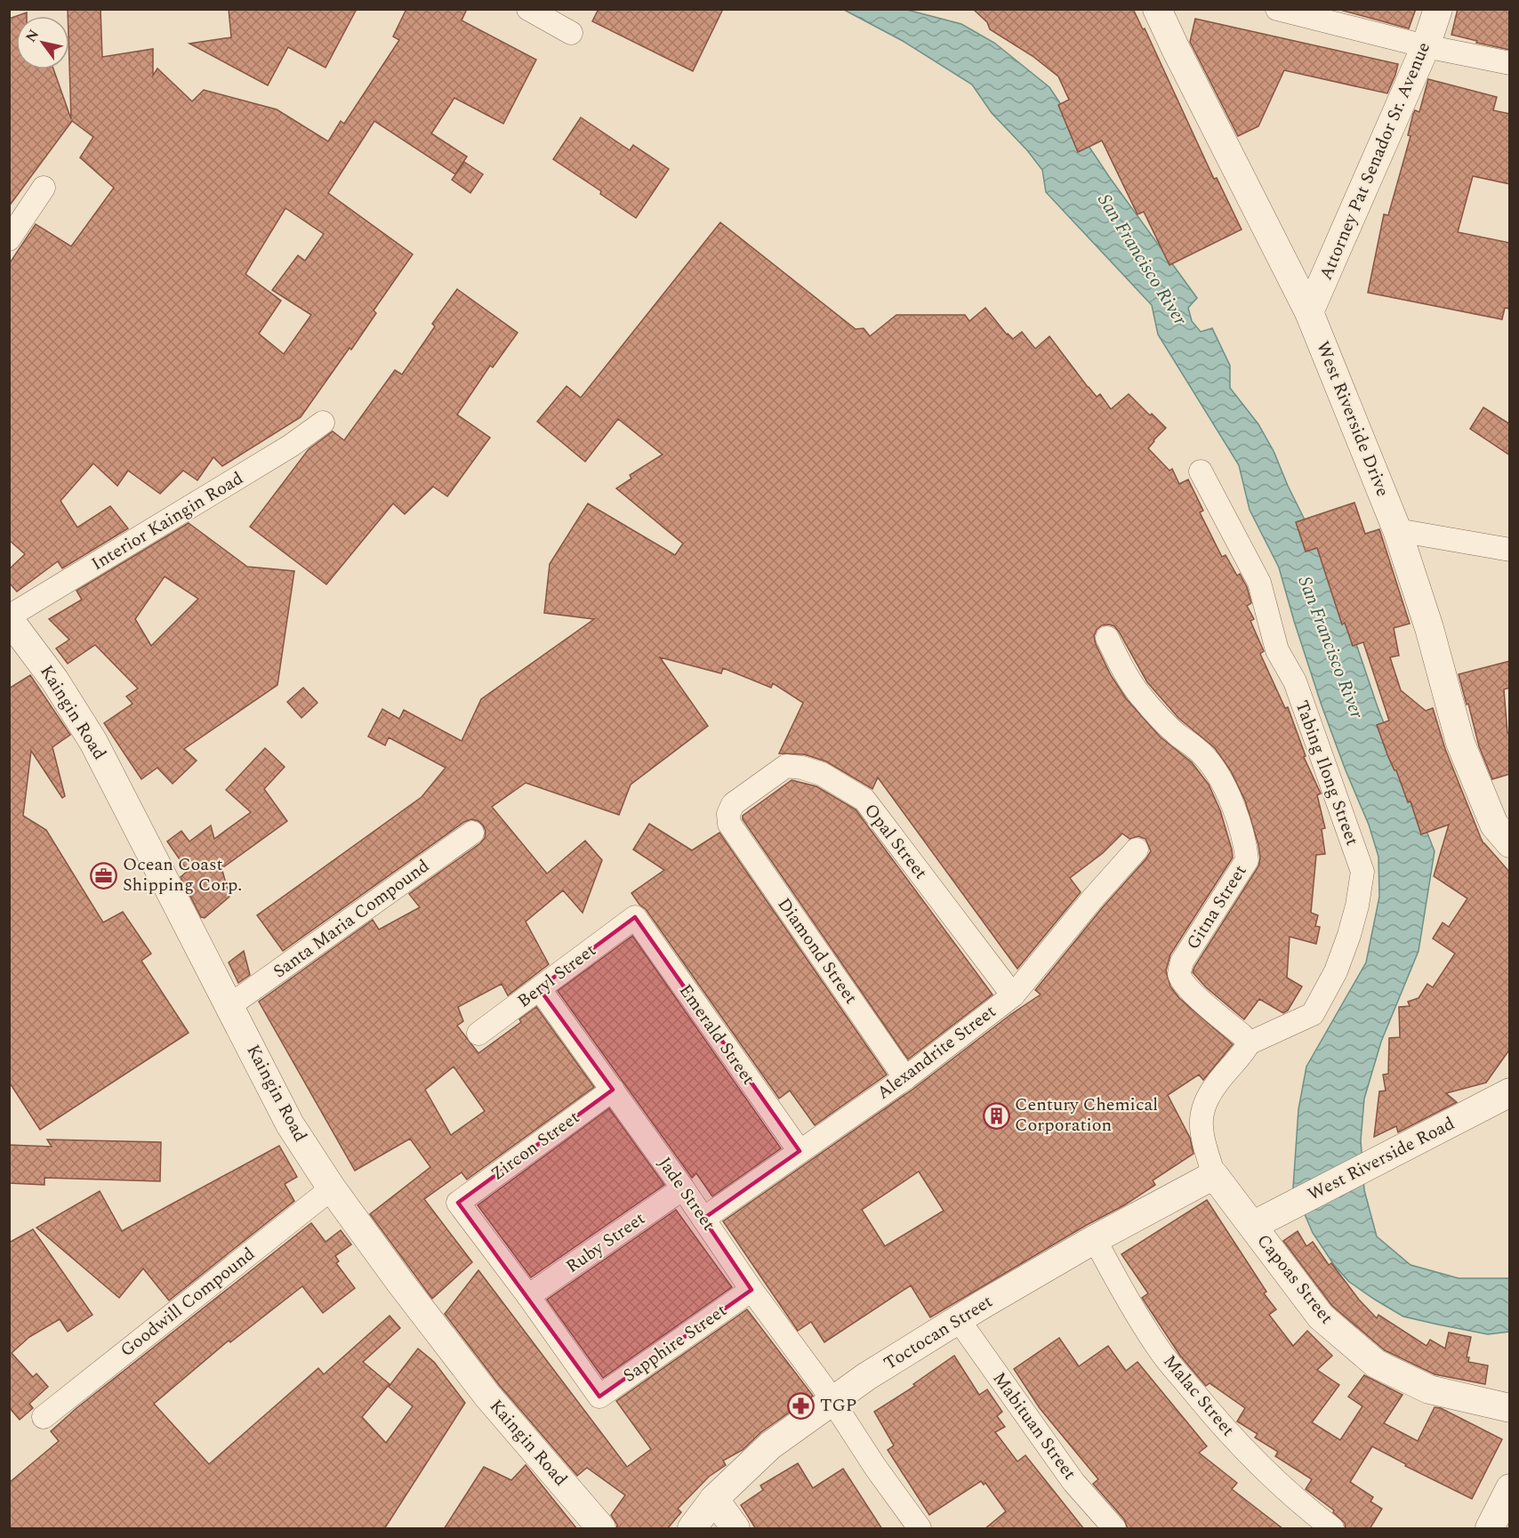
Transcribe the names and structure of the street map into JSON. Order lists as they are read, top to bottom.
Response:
{
  "streets": {
    "street": [
      "Attorney Pat Senador Sr. Avenue",
      "West Riverside Drive",
      "Interior Kaingin Road",
      "Kaingin Road",
      "Tabing Ilong Street",
      "Opal Street",
      "Gitna Street",
      "Santa Maria Compound",
      "Diamond Street",
      "Beryl Street",
      "Emerald Street",
      "Alexandrite Street",
      "Zircon Street",
      "West Riverside Road",
      "Jade Street",
      "Ruby Street",
      "Capoas Street",
      "Goodwill Compound",
      "Toctocan Street",
      "Sapphire Street",
      "Malac Street",
      "Mabituan Street"
    ]
  },
  "crossings": [
    ["Attorney Pat Senador Sr. Avenue", "West Riverside Drive"],
    ["Interior Kaingin Road", "Kaingin Road"],
    ["Kaingin Road", "Santa Maria Compound"],
    ["Kaingin Road", "Goodwill Compound"],
    ["Tabing Ilong Street", "Gitna Street"],
    ["Opal Street", "Diamond Street"],
    ["Opal Street", "Alexandrite Street"],
    ["Diamond Street", "Alexandrite Street"],
    ["Beryl Street", "Emerald Street"],
    ["Beryl Street", "Jade Street"],
    ["Emerald Street", "Alexandrite Street"],
    ["Alexandrite Street", "Jade Street"],
    ["Zircon Street", "Jade Street"],
    ["Zircon Street", "Ruby Street"],
    ["Zircon Street", "Sapphire Street"],
    ["West Riverside Road", "Capoas Street"],
    ["Jade Street", "Ruby Street"],
    ["Jade Street", "Toctocan Street"],
    ["Jade Street", "Sapphire Street"],
    ["Ruby Street", "Sapphire Street"],
    ["Capoas Street", "Toctocan Street"],
    ["Toctocan Street", "Malac Street"],
    ["Toctocan Street", "Mabituan Street"]
  ],
  "water": ["San Francisco River"],
  "places": {
    "office": ["Ocean Coast Shipping Corp."],
    "building": ["Century Chemical Corporation"],
    "pharmacy": ["TGP"]
  },
  "north": "top left"
}
